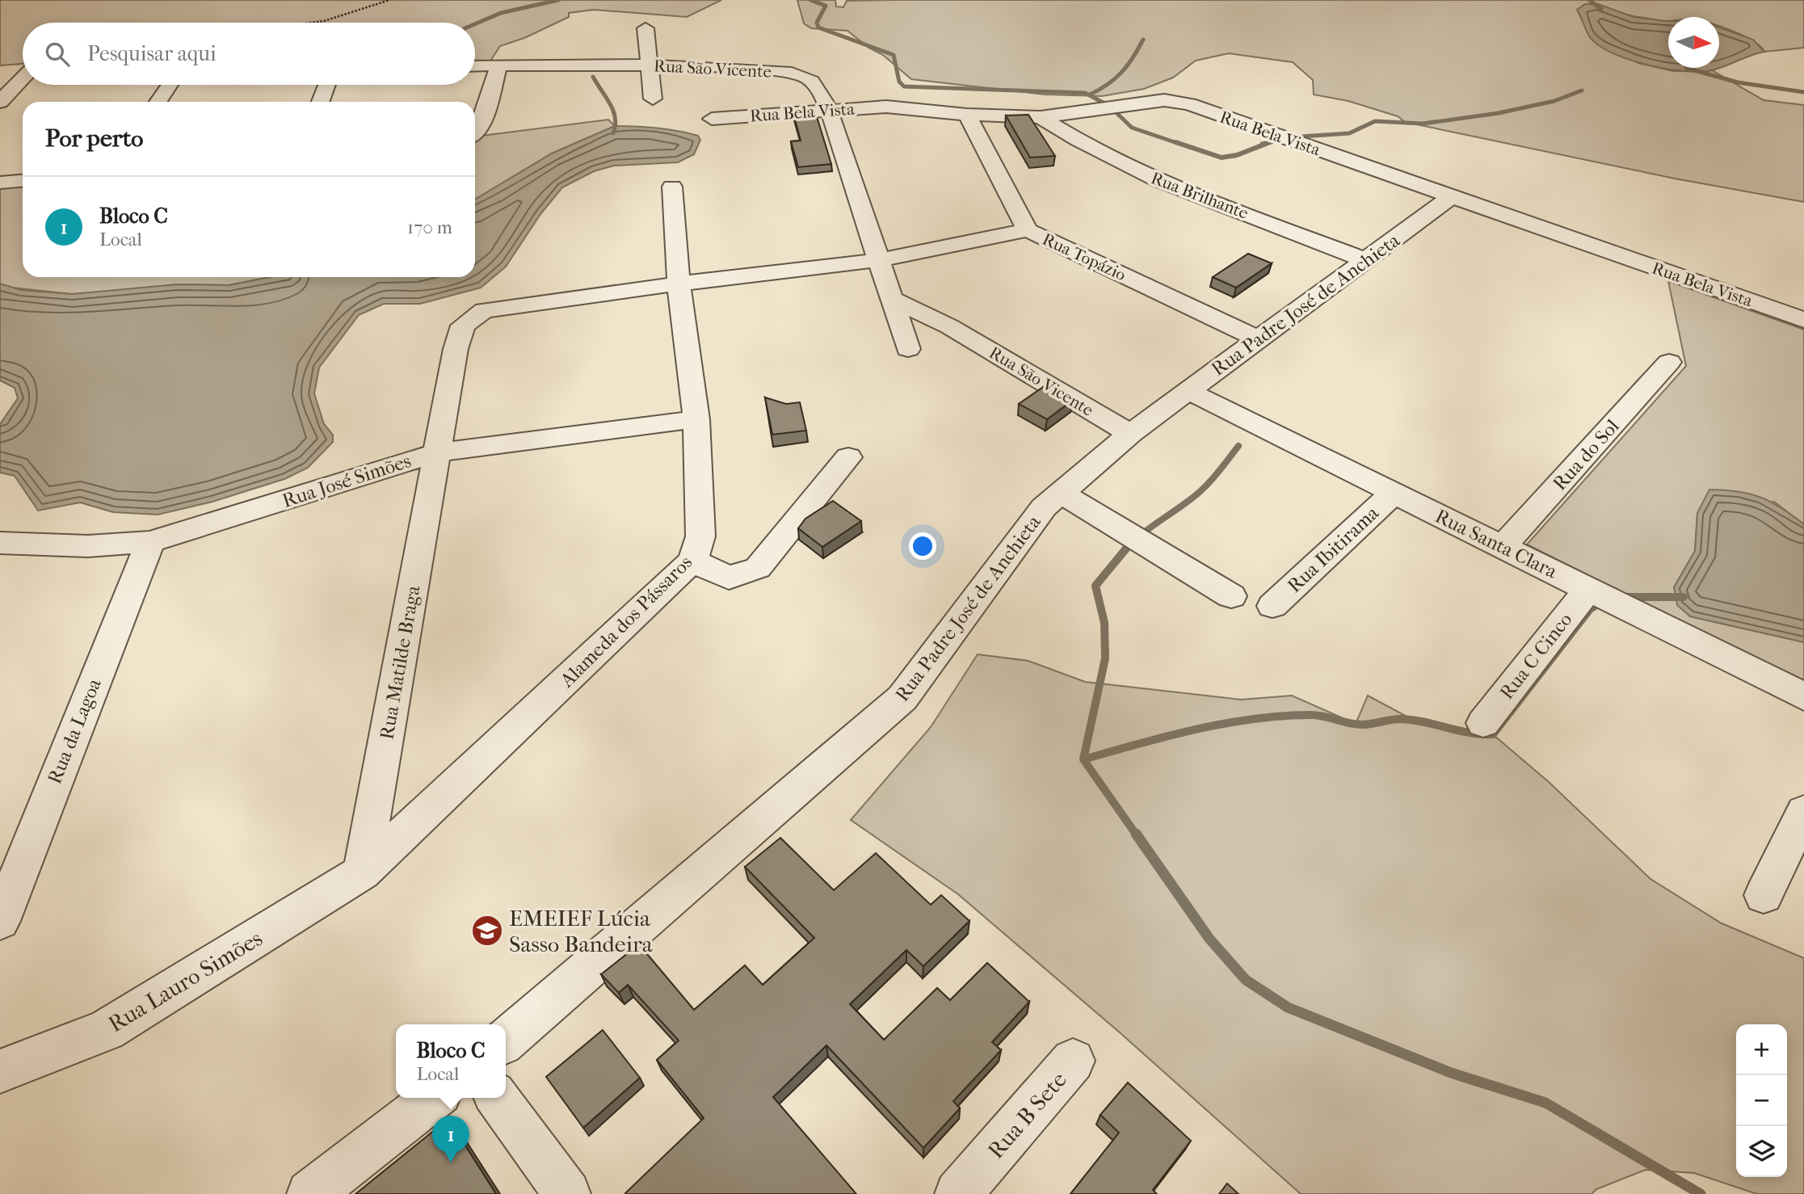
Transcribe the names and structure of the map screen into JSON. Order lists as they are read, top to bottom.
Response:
{
  "streets": {
    "street": [
      "Rua São Vicente",
      "Rua Bela Vista",
      "Rua Brilhante",
      "Rua Topázio",
      "Rua Padre José de Anchieta",
      "Rua do Sol",
      "Rua José Simões",
      "Rua Santa Clara",
      "Rua Ibitirama",
      "Alameda dos Pássaros",
      "Rua C Cinco",
      "Rua Matilde Braga",
      "Rua da Lagoa",
      "Rua Lauro Simões",
      "Rua B Sete"
    ]
  },
  "crossings": [
    ["Rua São Vicente", "Rua Bela Vista"],
    ["Rua São Vicente", "Rua Padre José de Anchieta"],
    ["Rua Bela Vista", "Rua Brilhante"],
    ["Rua Bela Vista", "Rua Topázio"],
    ["Rua Bela Vista", "Rua Padre José de Anchieta"],
    ["Rua Brilhante", "Rua Padre José de Anchieta"],
    ["Rua Topázio", "Rua Padre José de Anchieta"],
    ["Rua Padre José de Anchieta", "Rua Santa Clara"],
    ["Rua do Sol", "Rua Santa Clara"],
    ["Rua José Simões", "Alameda dos Pássaros"],
    ["Rua José Simões", "Rua Matilde Braga"],
    ["Rua José Simões", "Rua da Lagoa"],
    ["Rua Santa Clara", "Rua Ibitirama"],
    ["Rua Santa Clara", "Rua C Cinco"],
    ["Alameda dos Pássaros", "Rua Matilde Braga"],
    ["Alameda dos Pássaros", "Rua Lauro Simões"],
    ["Rua Matilde Braga", "Rua Lauro Simões"]
  ],
  "places": {
    "school or university": ["EMEIEF Lúcia Sasso Bandeira"]
  },
  "north": "right",
  "page": {
    "search": "Pesquisar aqui",
    "heading": "Por perto",
    "list": [
      {
        "mark": "1",
        "name": "Bloco C",
        "note": "Local",
        "value": "170 m"
      }
    ],
    "map_buttons": ["+", "−"],
    "popup": ["Bloco C", "Local"],
    "pins": "1"
  }
}
